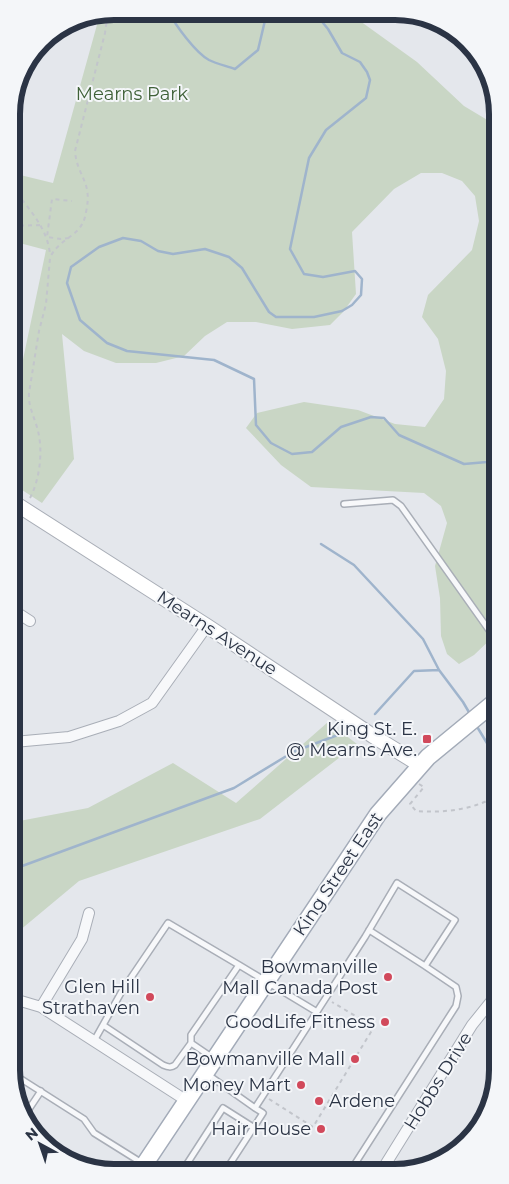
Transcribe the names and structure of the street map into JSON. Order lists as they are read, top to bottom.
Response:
{
  "streets": {
    "main road": ["King Street East"],
    "street": ["Mearns Avenue", "Hobbs Drive"]
  },
  "crossings": [
    ["Mearns Avenue", "King Street East"]
  ],
  "parks": ["Mearns Park"],
  "places": {
    "transit": ["King St. E. @ Mearns Ave."],
    "other": [
      "Bowmanville Mall Canada Post",
      "Glen Hill Strathaven",
      "GoodLife Fitness",
      "Bowmanville Mall",
      "Money Mart",
      "Ardene",
      "Hair House"
    ]
  },
  "north": "top left"
}
